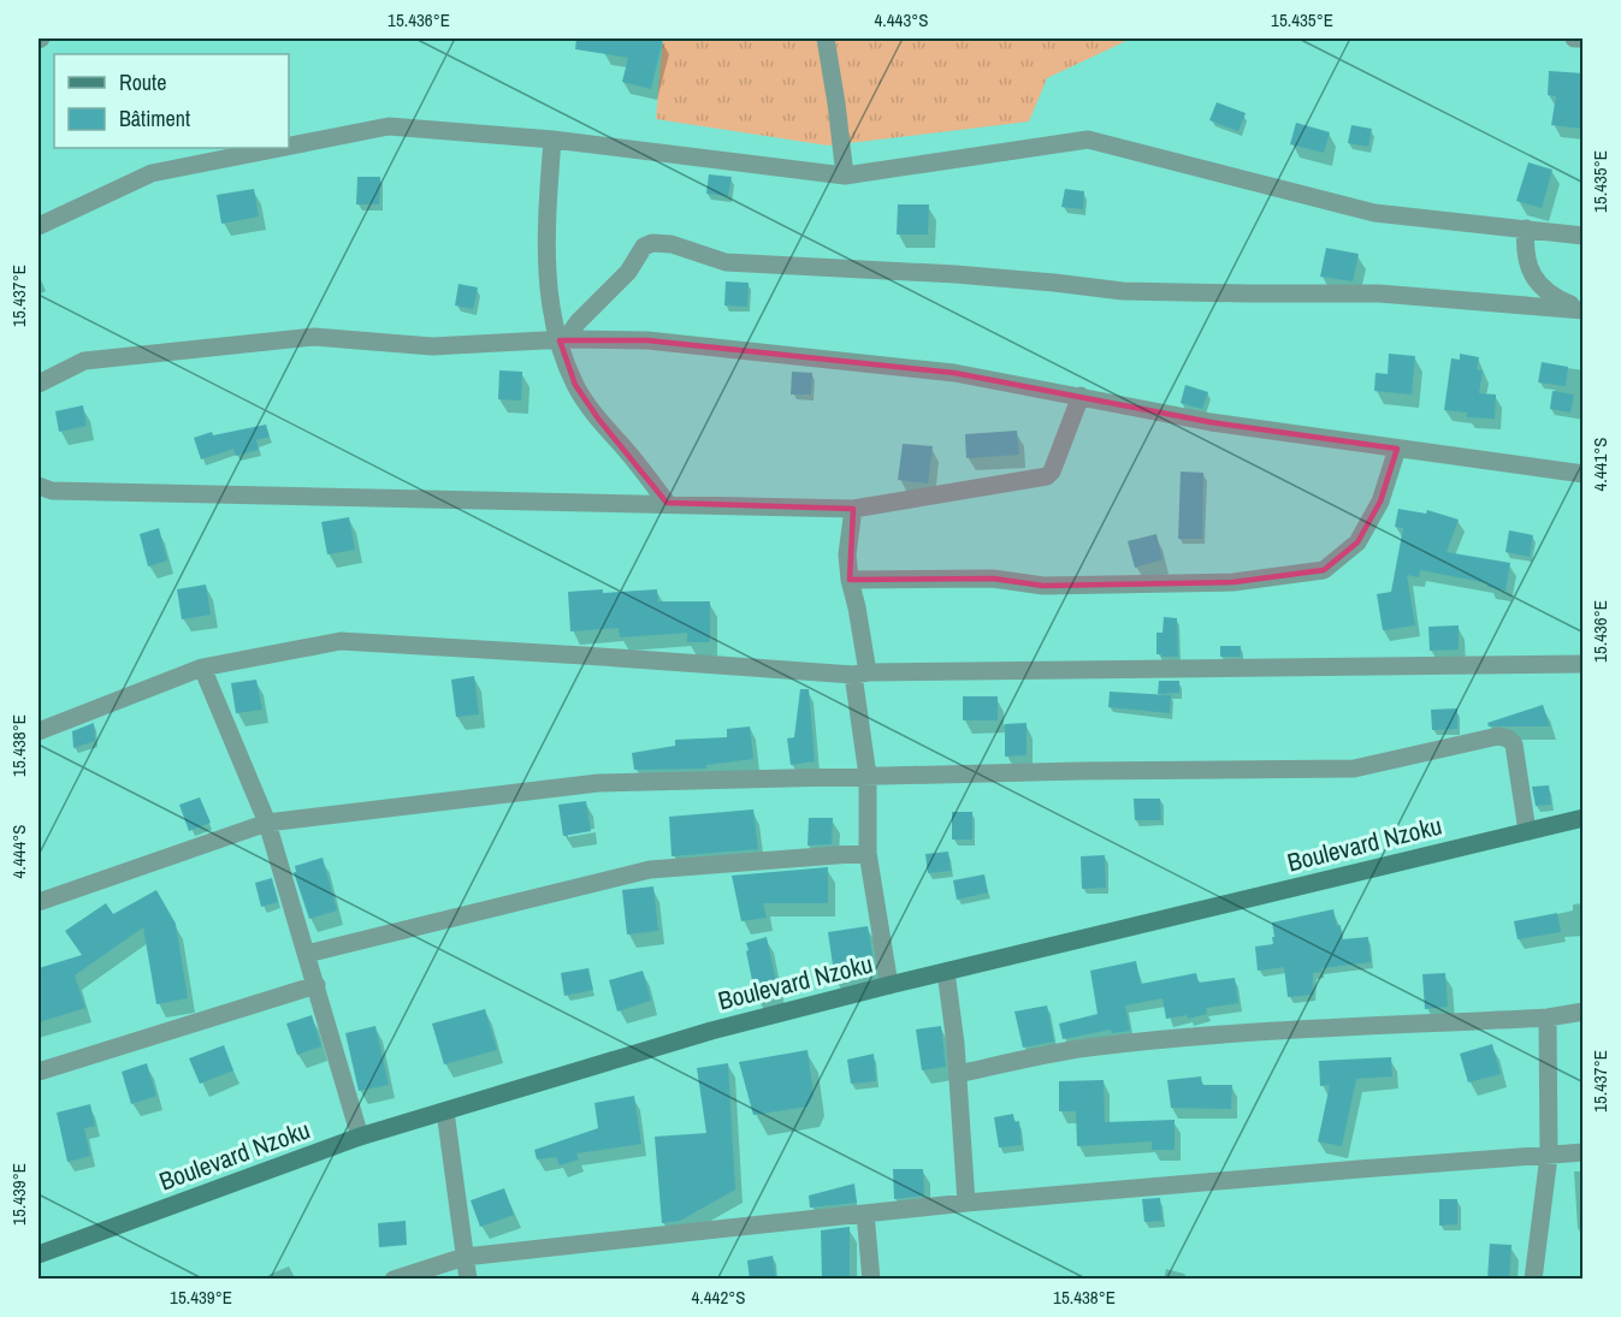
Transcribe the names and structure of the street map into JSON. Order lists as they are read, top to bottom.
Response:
{
  "streets": {
    "street": ["Boulevard Nzoku"]
  },
  "legend": ["Route", "Bâtiment"],
  "coordinates": [
    "15.436°E",
    "4.443°S",
    "15.435°E",
    "15.437°E",
    "4.441°S",
    "15.438°E",
    "4.444°S",
    "15.439°E",
    "4.442°S"
  ]
}
